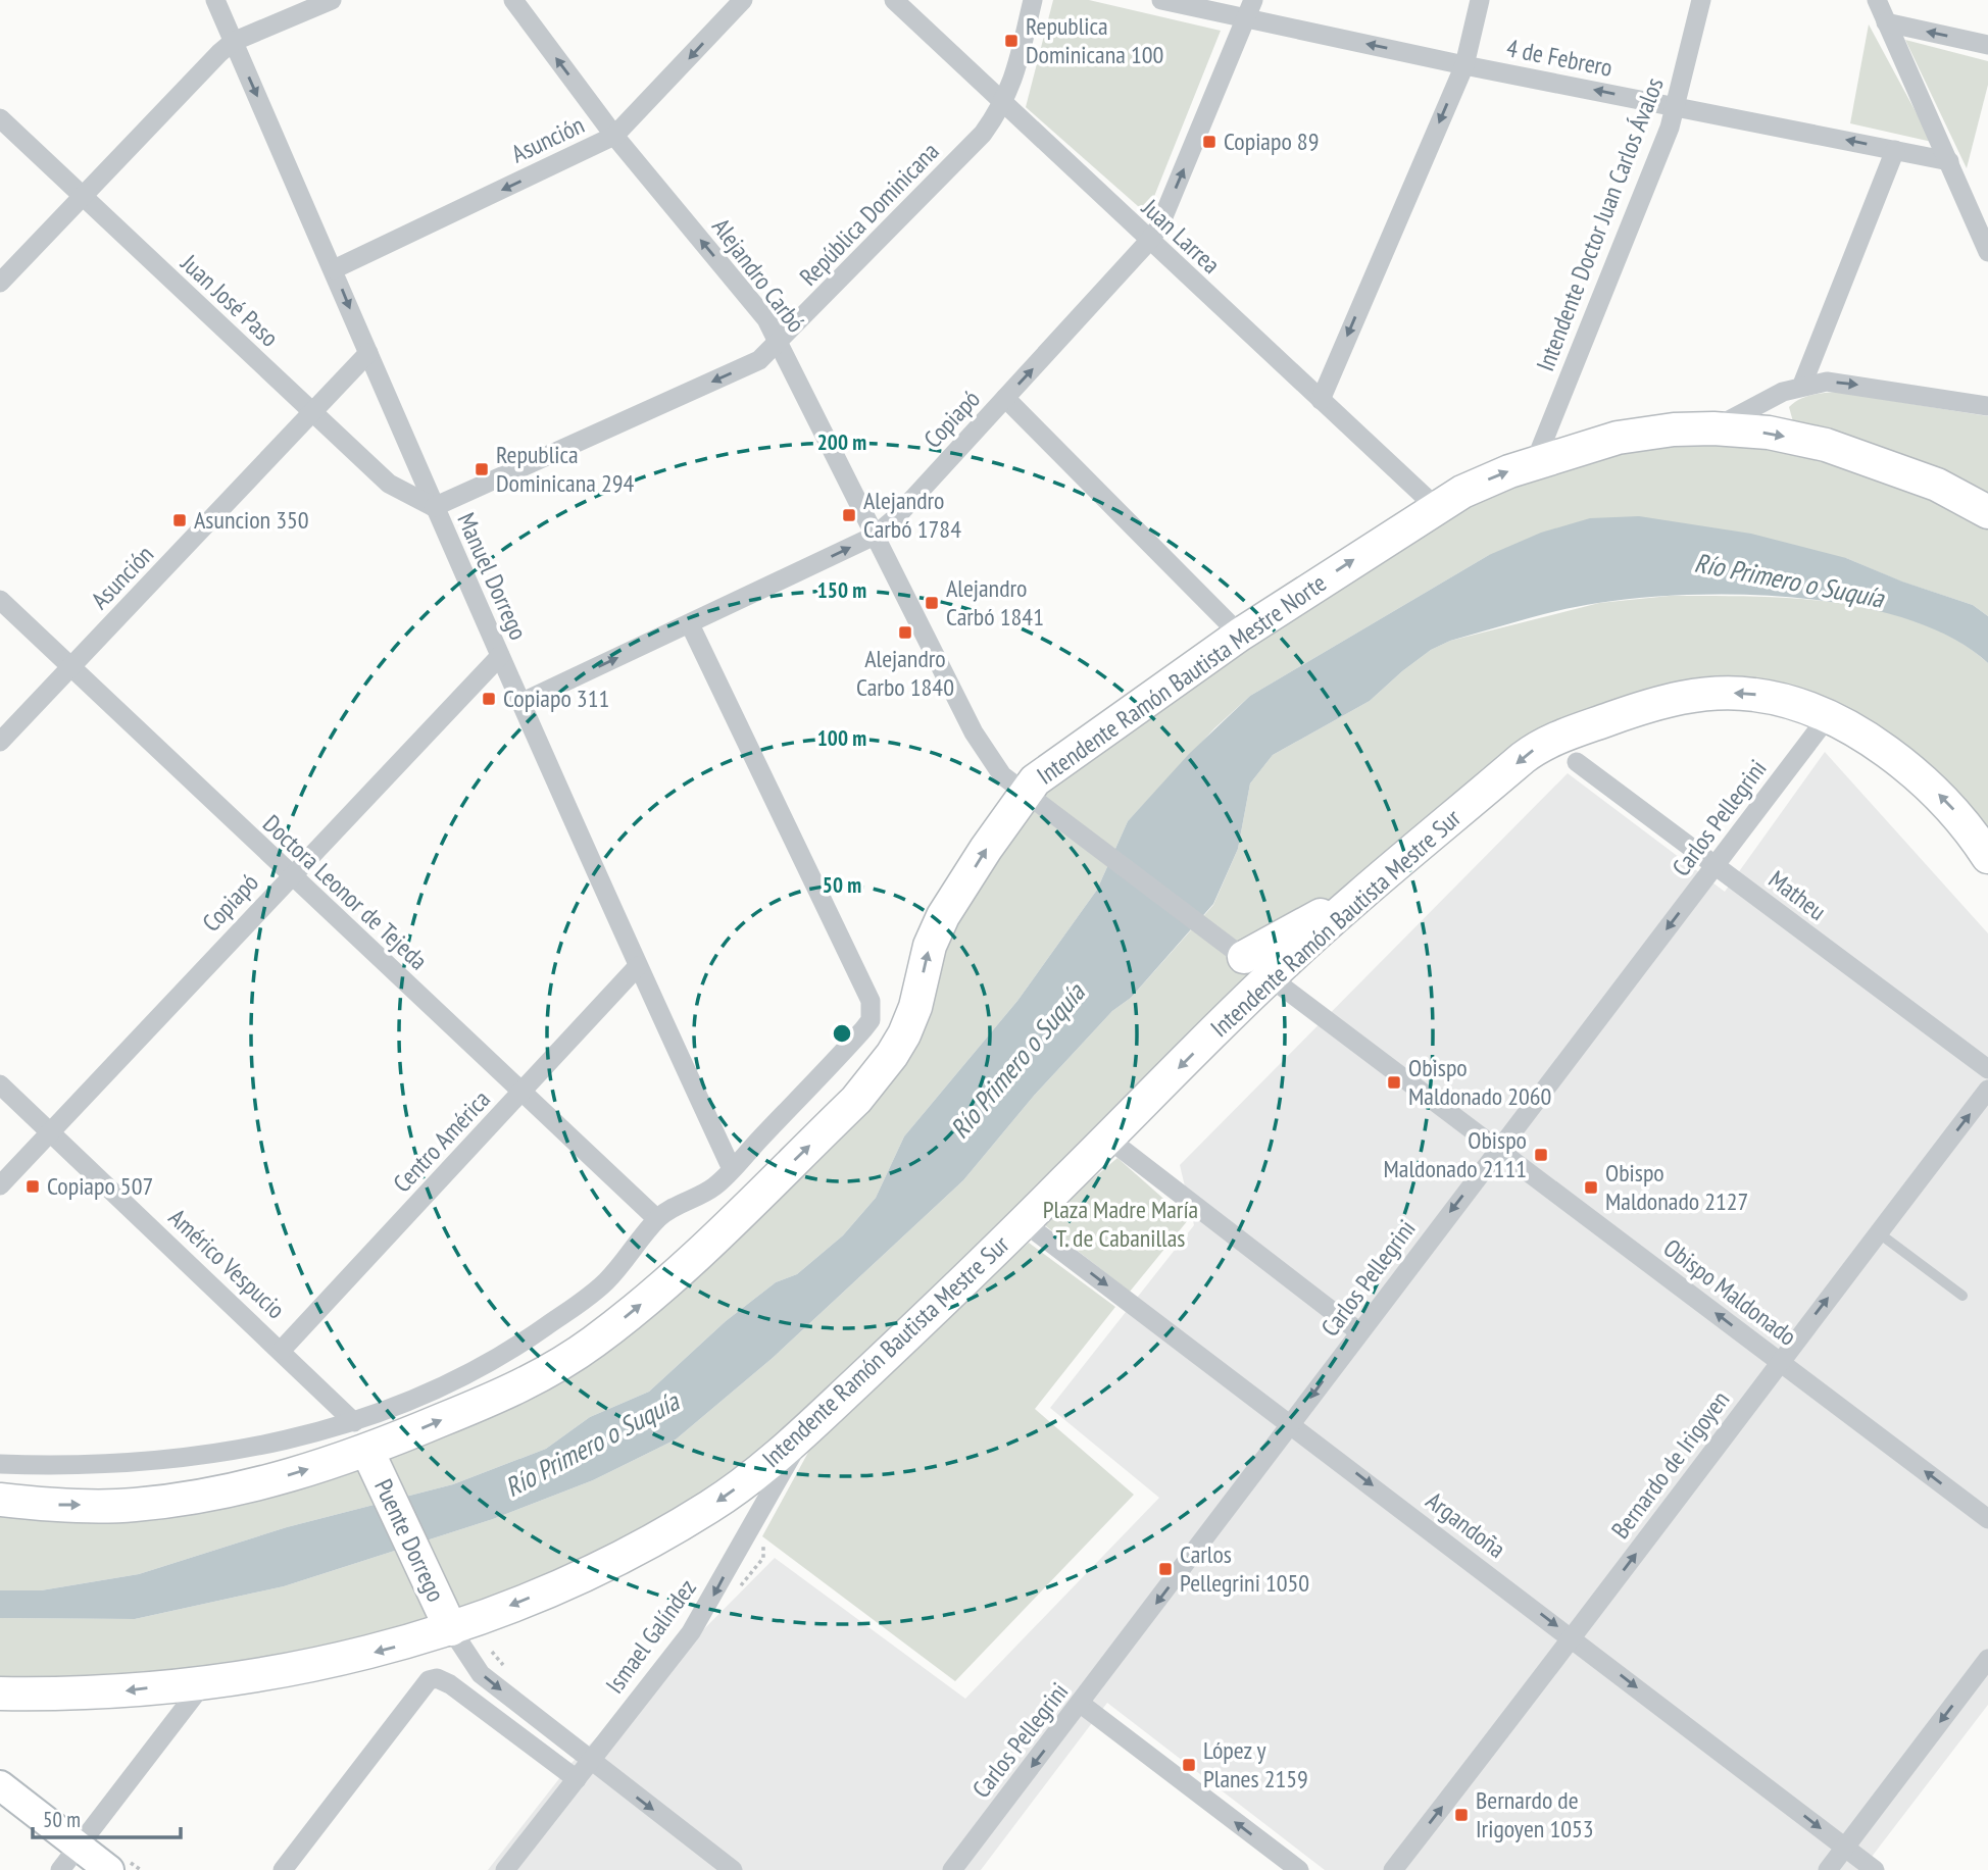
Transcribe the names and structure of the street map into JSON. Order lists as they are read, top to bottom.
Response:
{
  "streets": {
    "main road": ["Intendente Ramón Bautista Mestre Norte", "Intendente Ramón Bautista Mestre Sur", "Puente Dorrego"],
    "street": [
      "4 de Febrero",
      "Asunción",
      "República Dominicana",
      "Intendente Doctor Juan Carlos Ávalos",
      "Juan Larrea",
      "Alejandro Carbó",
      "Juan José Paso",
      "Copiapó",
      "Manuel Dorrego",
      "Carlos Pellegrini",
      "Doctora Leonor de Tejeda",
      "Matheu",
      "Centro América",
      "Américo Vespucio",
      "Obispo Maldonado",
      "Bernardo de Irigoyen",
      "Argandoña",
      "Ismael Galíndez"
    ]
  },
  "crossings": [
    ["4 de Febrero", "Intendente Doctor Juan Carlos Ávalos"],
    ["4 de Febrero", "Copiapó"],
    ["Asunción", "Alejandro Carbó"],
    ["Asunción", "Juan José Paso"],
    ["Asunción", "Manuel Dorrego"],
    ["Asunción", "Doctora Leonor de Tejeda"],
    ["República Dominicana", "Juan Larrea"],
    ["República Dominicana", "Alejandro Carbó"],
    ["República Dominicana", "Juan José Paso"],
    ["República Dominicana", "Manuel Dorrego"],
    ["Intendente Doctor Juan Carlos Ávalos", "Intendente Ramón Bautista Mestre Norte"],
    ["Juan Larrea", "Copiapó"],
    ["Juan Larrea", "Intendente Ramón Bautista Mestre Norte"],
    ["Alejandro Carbó", "Copiapó"],
    ["Alejandro Carbó", "Intendente Ramón Bautista Mestre Norte"],
    ["Alejandro Carbó", "Obispo Maldonado"],
    ["Juan José Paso", "Manuel Dorrego"],
    ["Copiapó", "Manuel Dorrego"],
    ["Copiapó", "Doctora Leonor de Tejeda"],
    ["Copiapó", "Américo Vespucio"],
    ["Manuel Dorrego", "Centro América"],
    ["Intendente Ramón Bautista Mestre Norte", "Américo Vespucio"],
    ["Intendente Ramón Bautista Mestre Norte", "Puente Dorrego"],
    ["Carlos Pellegrini", "Matheu"],
    ["Carlos Pellegrini", "Intendente Ramón Bautista Mestre Sur"],
    ["Carlos Pellegrini", "Obispo Maldonado"],
    ["Carlos Pellegrini", "Argandoña"],
    ["Doctora Leonor de Tejeda", "Centro América"],
    ["Intendente Ramón Bautista Mestre Sur", "Obispo Maldonado"],
    ["Intendente Ramón Bautista Mestre Sur", "Argandoña"],
    ["Intendente Ramón Bautista Mestre Sur", "Puente Dorrego"],
    ["Intendente Ramón Bautista Mestre Sur", "Ismael Galíndez"],
    ["Centro América", "Américo Vespucio"],
    ["Américo Vespucio", "Puente Dorrego"],
    ["Obispo Maldonado", "Bernardo de Irigoyen"],
    ["Bernardo de Irigoyen", "Argandoña"]
  ],
  "one_way": [
    "4 de Febrero",
    "Asunción",
    "República Dominicana",
    "Alejandro Carbó",
    "Copiapó",
    "Intendente Ramón Bautista Mestre Norte",
    "Carlos Pellegrini",
    "Intendente Ramón Bautista Mestre Sur",
    "Obispo Maldonado",
    "Bernardo de Irigoyen",
    "Ismael Galíndez"
  ],
  "water": ["Río Primero o Suquía"],
  "parks": ["Plaza Madre María T. de Cabanillas"],
  "places": {
    "transit": [
      "Republica Dominicana 100",
      "Copiapo 89",
      "Republica Dominicana 294",
      "Alejandro Carbó 1784",
      "Asuncion 350",
      "Alejandro Carbó 1841",
      "Alejandro Carbo 1840",
      "Copiapo 311",
      "Obispo Maldonado 2060",
      "Obispo Maldonado 2111",
      "Copiapo 507",
      "Obispo Maldonado 2127",
      "Carlos Pellegrini 1050",
      "López y Planes 2159",
      "Bernardo de Irigoyen 1053"
    ]
  },
  "scale_bar": "50 m",
  "rings": [
    "200 m",
    "150 m",
    "100 m",
    "50 m"
  ]
}
